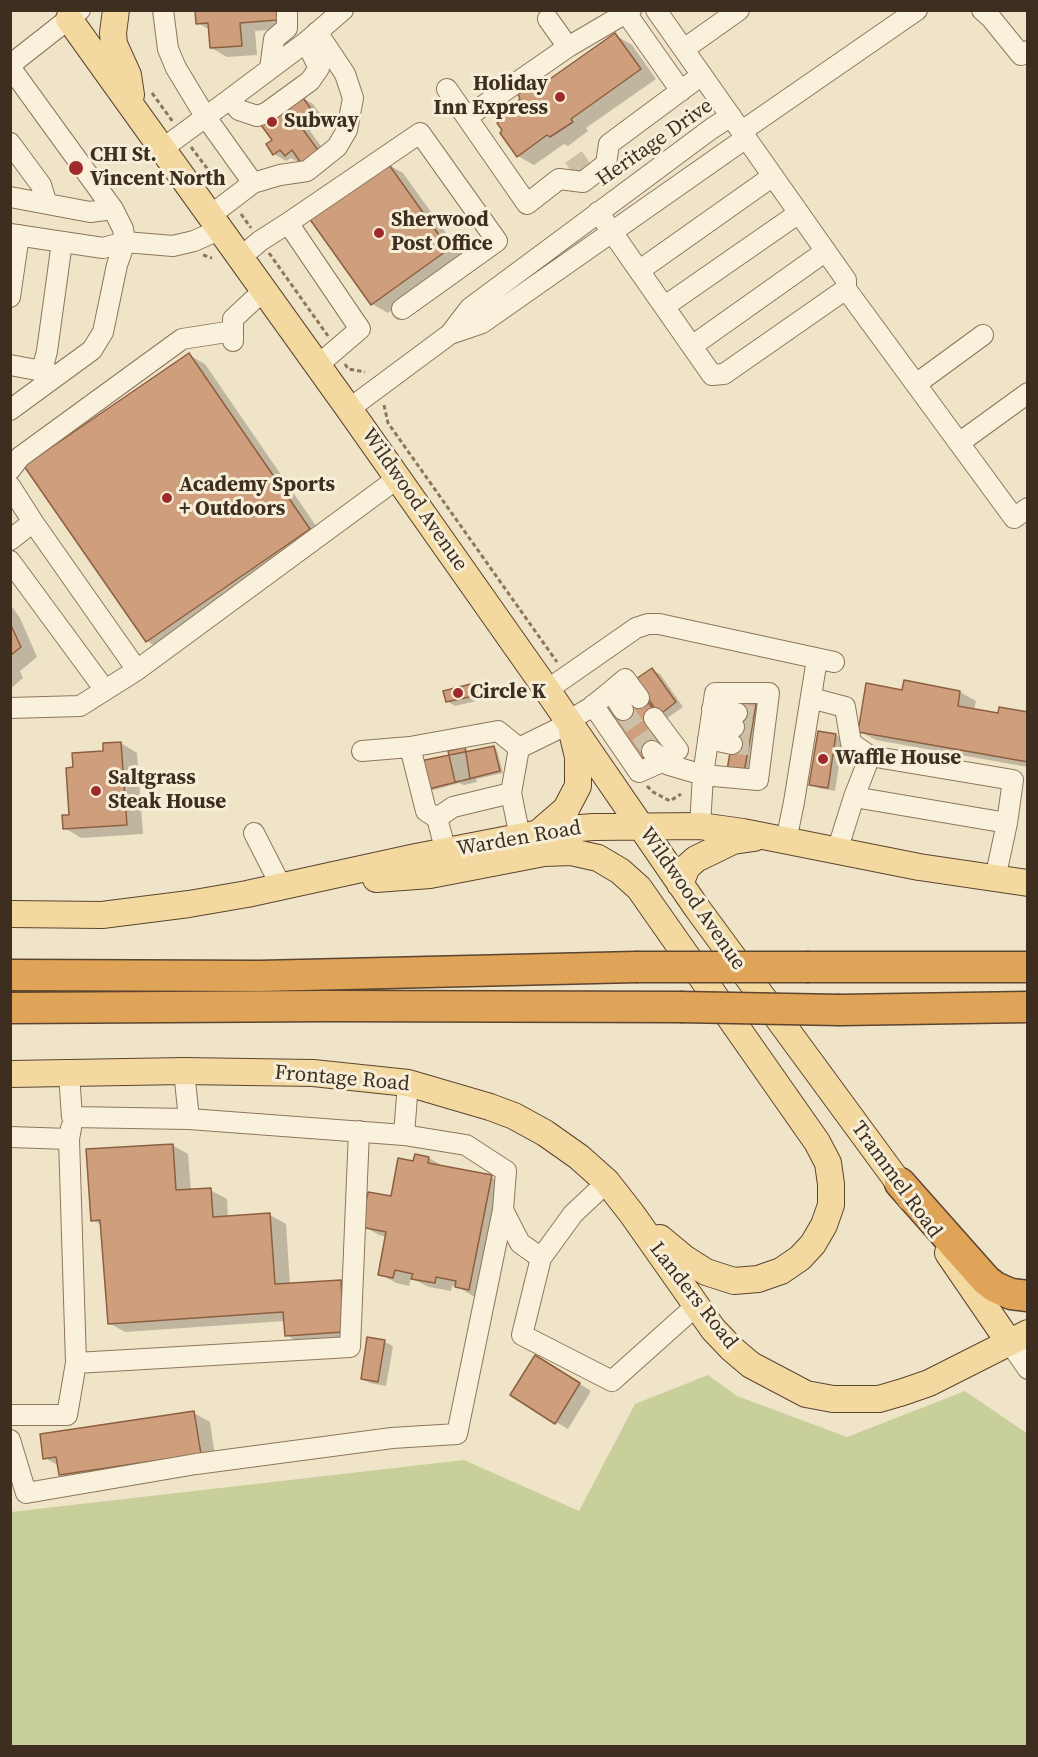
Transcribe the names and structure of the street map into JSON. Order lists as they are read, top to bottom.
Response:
{
  "streets": {
    "main road": [
      "Wildwood Avenue",
      "Warden Road",
      "Frontage Road",
      "Trammel Road",
      "Landers Road"
    ],
    "street": ["Heritage Drive"]
  },
  "crossings": [
    ["Heritage Drive", "Wildwood Avenue"],
    ["Wildwood Avenue", "Warden Road"],
    ["Wildwood Avenue", "Trammel Road"],
    ["Frontage Road", "Landers Road"],
    ["Trammel Road", "Landers Road"]
  ],
  "places": [
    "Holiday Inn Express",
    "Subway",
    "CHI St. Vincent North",
    "Sherwood Post Office",
    "Academy Sports + Outdoors",
    "Circle K",
    "Waffle House",
    "Saltgrass Steak House"
  ]
}
